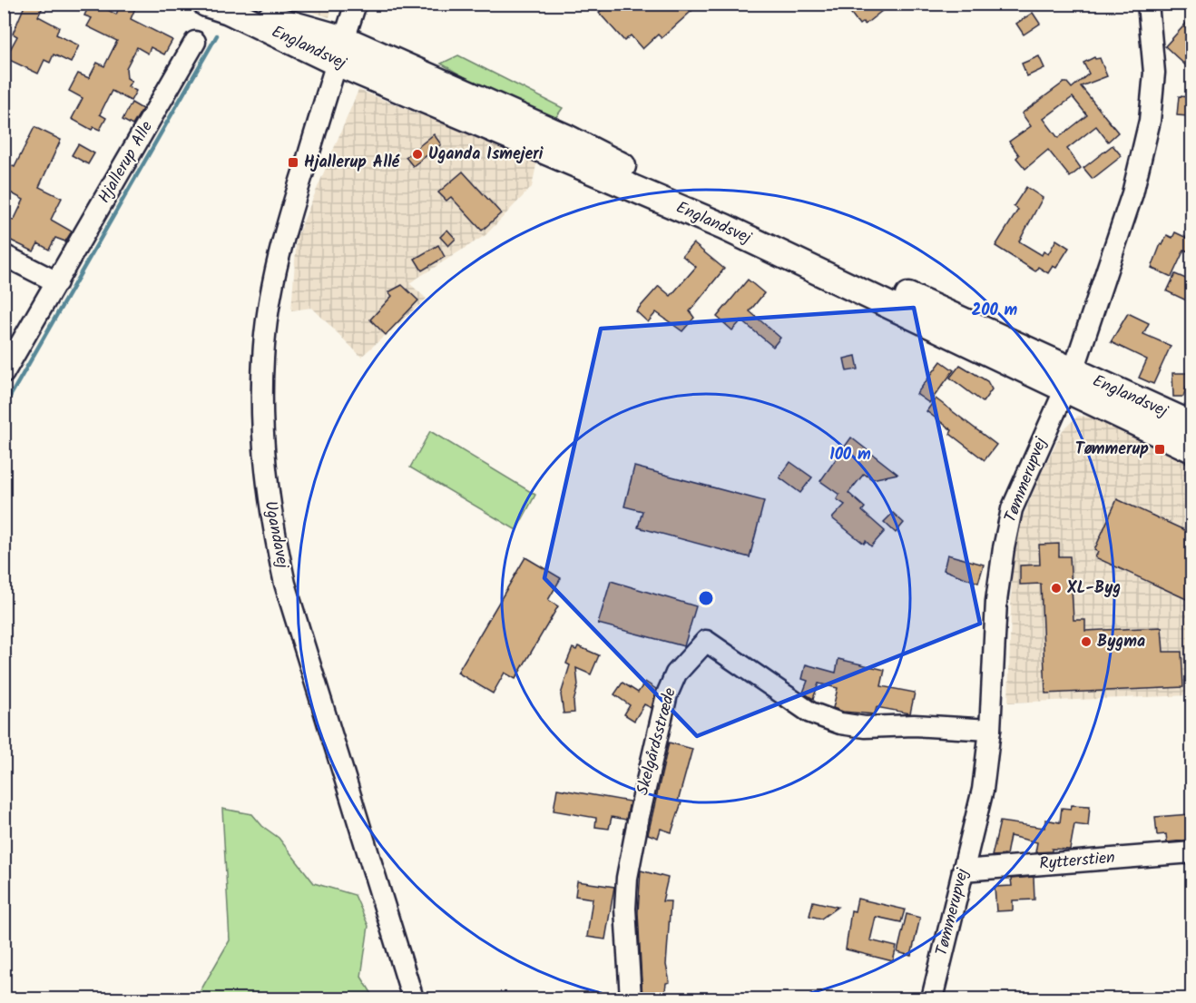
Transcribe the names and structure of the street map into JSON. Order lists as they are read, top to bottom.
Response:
{
  "streets": {
    "main road": ["Englandsvej"],
    "street": [
      "Hjallerup Alle",
      "Tømmerupvej",
      "Ugandavej",
      "Skelgårdsstræde",
      "Rytterstien"
    ]
  },
  "crossings": [
    ["Englandsvej", "Tømmerupvej"],
    ["Englandsvej", "Ugandavej"],
    ["Tømmerupvej", "Skelgårdsstræde"],
    ["Tømmerupvej", "Rytterstien"]
  ],
  "places": {
    "other": ["Uganda Ismejeri", "XL-Byg", "Bygma"],
    "transit": ["Hjallerup Allé", "Tømmerup"]
  },
  "rings": ["200 m", "100 m"]
}
